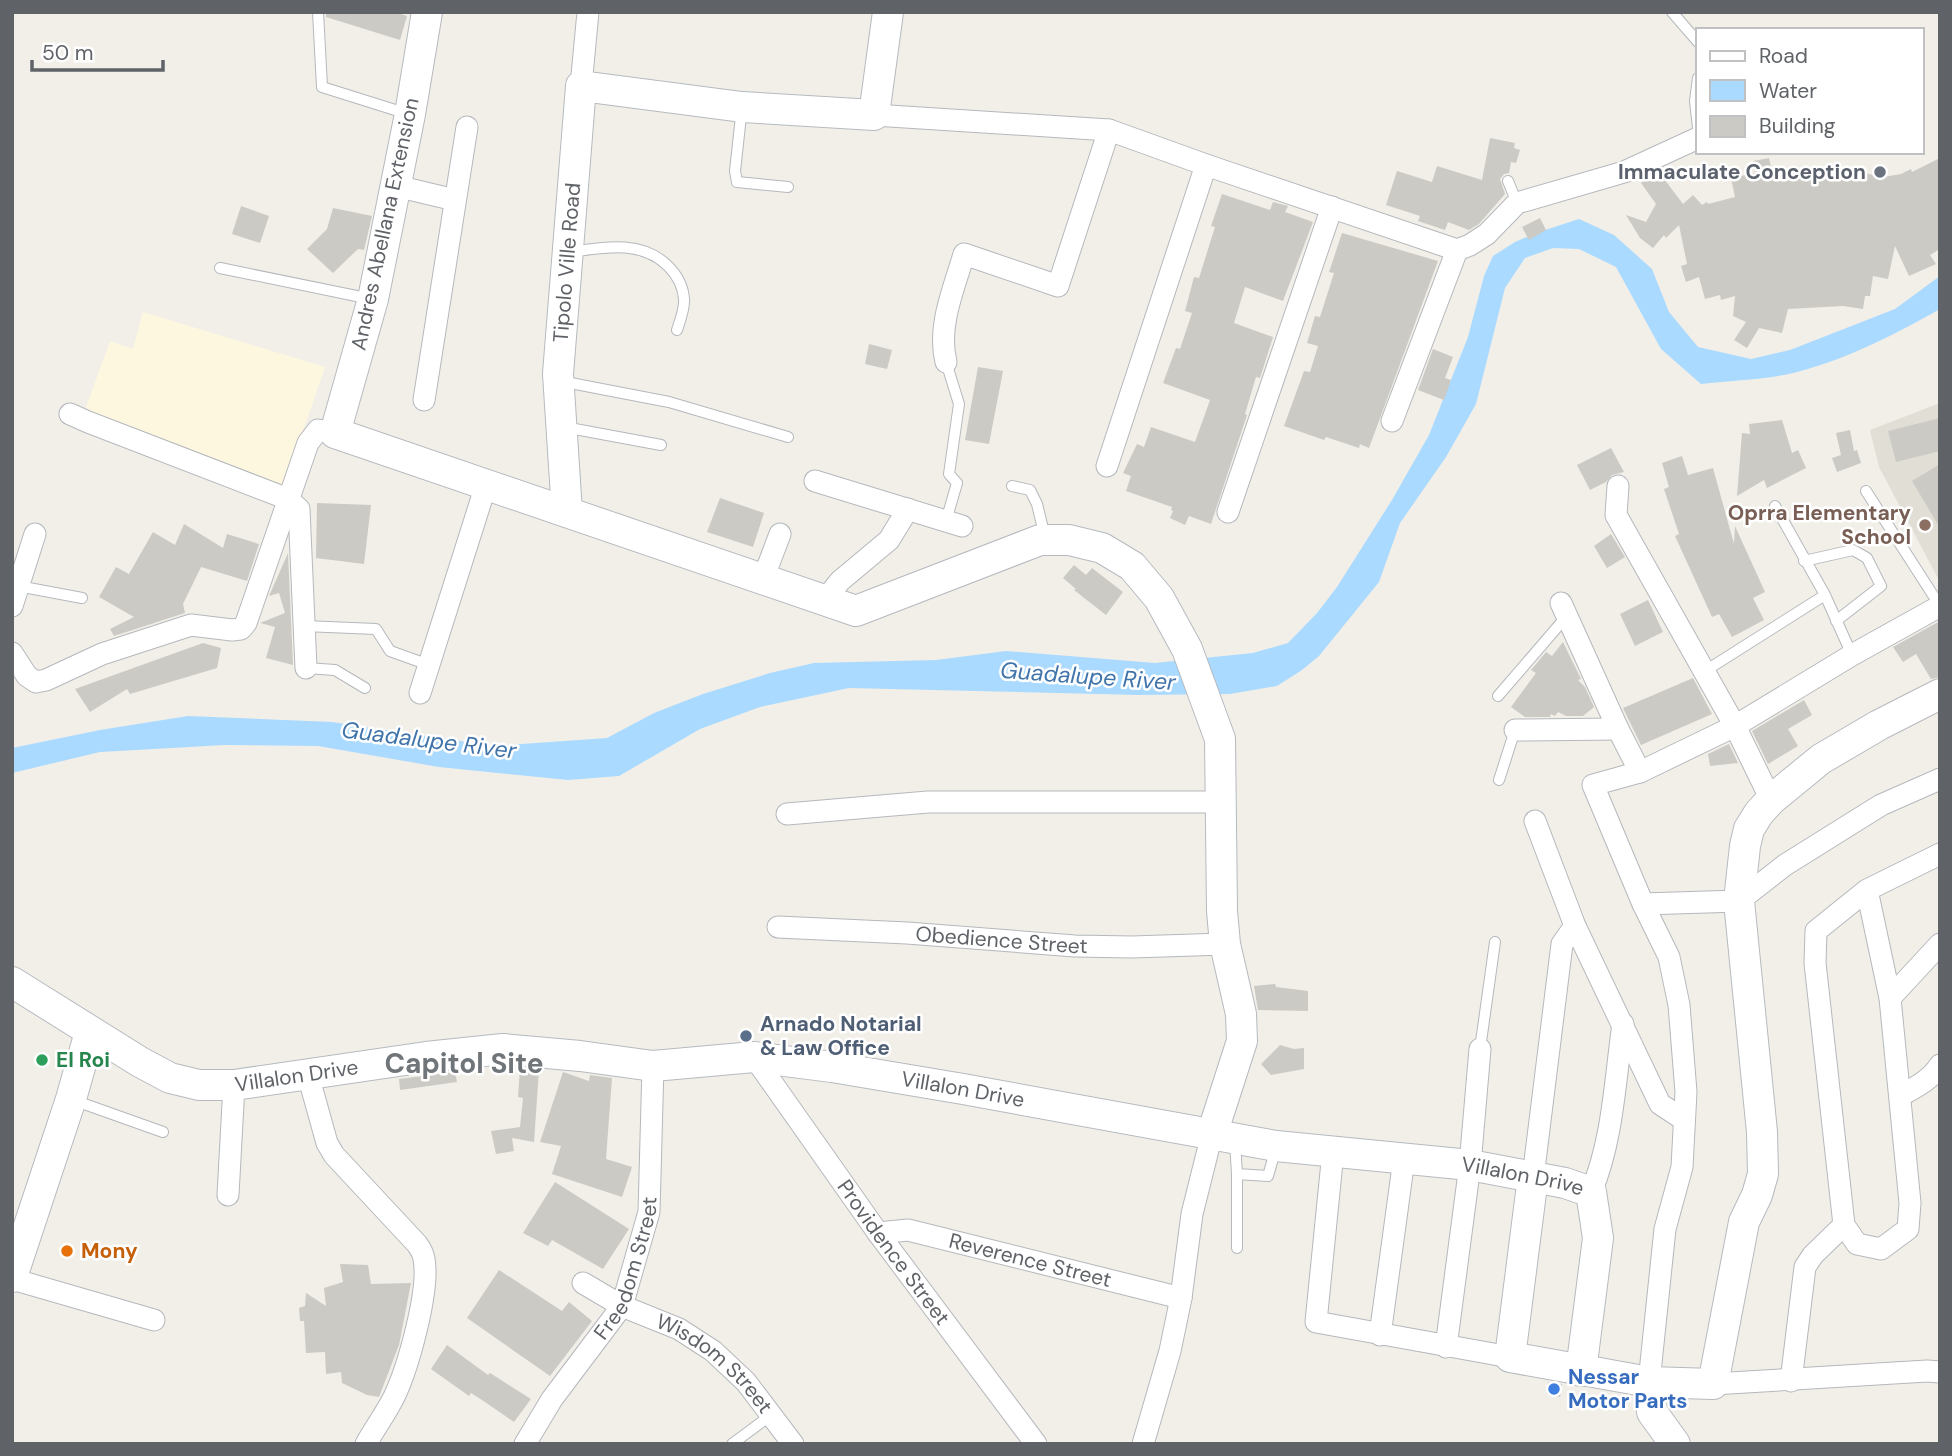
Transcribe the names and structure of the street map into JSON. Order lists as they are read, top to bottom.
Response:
{
  "streets": {
    "street": [
      "Andres Abellana Extension",
      "Tipolo Ville Road",
      "Obedience Street",
      "Villalon Drive",
      "Providence Street",
      "Reverence Street",
      "Freedom Street",
      "Wisdom Street"
    ]
  },
  "crossings": [
    ["Villalon Drive", "Providence Street"],
    ["Villalon Drive", "Freedom Street"],
    ["Providence Street", "Reverence Street"],
    ["Freedom Street", "Wisdom Street"]
  ],
  "districts": ["Capitol Site"],
  "water": ["Guadalupe River"],
  "places": [
    "Immaculate Conception",
    "Oprra Elementary School",
    "Arnado Notarial & Law Office",
    "El Roi",
    "Mony",
    "Nessar Motor Parts"
  ],
  "legend": ["Road", "Water", "Building"],
  "scale_bar": "50 m"
}
